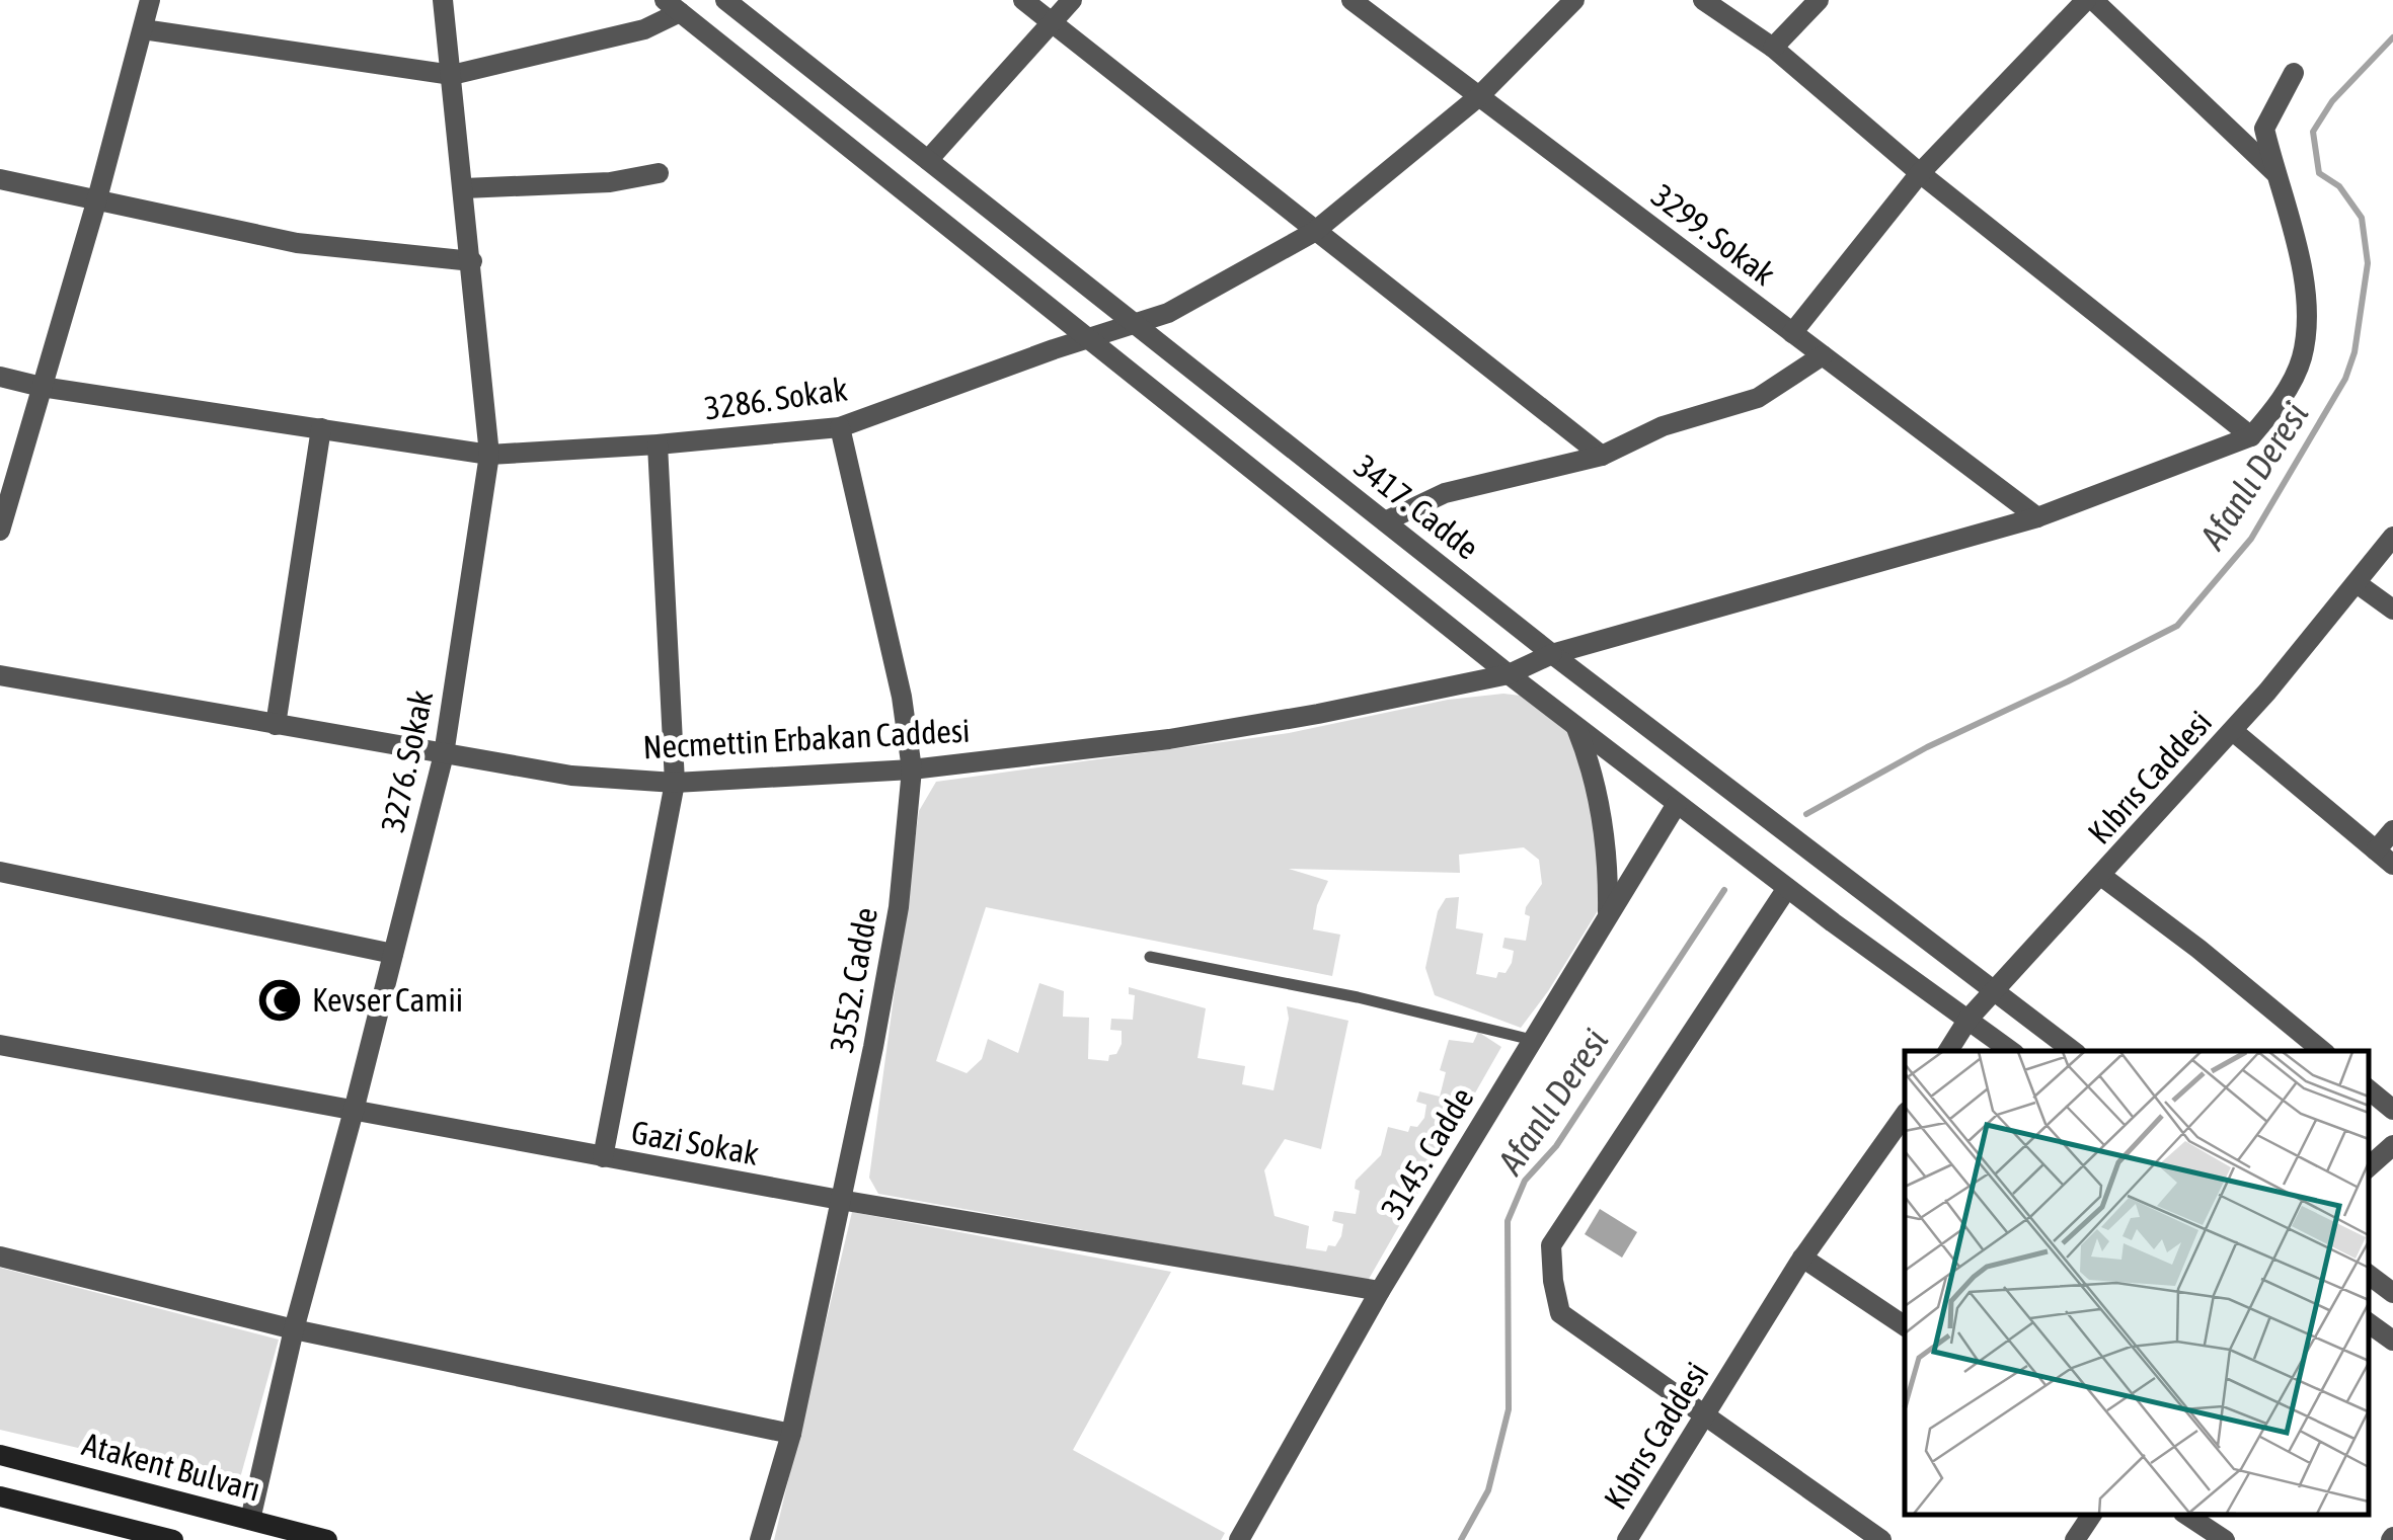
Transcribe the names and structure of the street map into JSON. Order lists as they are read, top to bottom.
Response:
{
  "streets": {
    "main road": ["Atakent Bulvarı"],
    "street": [
      "3299. Sokak",
      "3286. Sokak",
      "3417. Cadde",
      "Necmettin Erbakan Caddesi",
      "3276. Sokak",
      "Kıbrıs Caddesi",
      "3552. Cadde",
      "Gazi Sokak",
      "3145. Cadde"
    ]
  },
  "crossings": [
    ["3299. Sokak", "3286. Sokak"],
    ["3299. Sokak", "Necmettin Erbakan Caddesi"],
    ["3286. Sokak", "3417. Cadde"],
    ["3286. Sokak", "3276. Sokak"],
    ["3286. Sokak", "3552. Cadde"],
    ["3417. Cadde", "Necmettin Erbakan Caddesi"],
    ["3417. Cadde", "Kıbrıs Caddesi"],
    ["Necmettin Erbakan Caddesi", "3276. Sokak"],
    ["Necmettin Erbakan Caddesi", "3552. Cadde"],
    ["3276. Sokak", "Gazi Sokak"],
    ["3276. Sokak", "Atakent Bulvarı"],
    ["3552. Cadde", "Gazi Sokak"],
    ["Gazi Sokak", "3145. Cadde"]
  ],
  "water": ["Afanlı Deresi"],
  "places": {
    "mosque": ["Kevser Camii"]
  }
}
